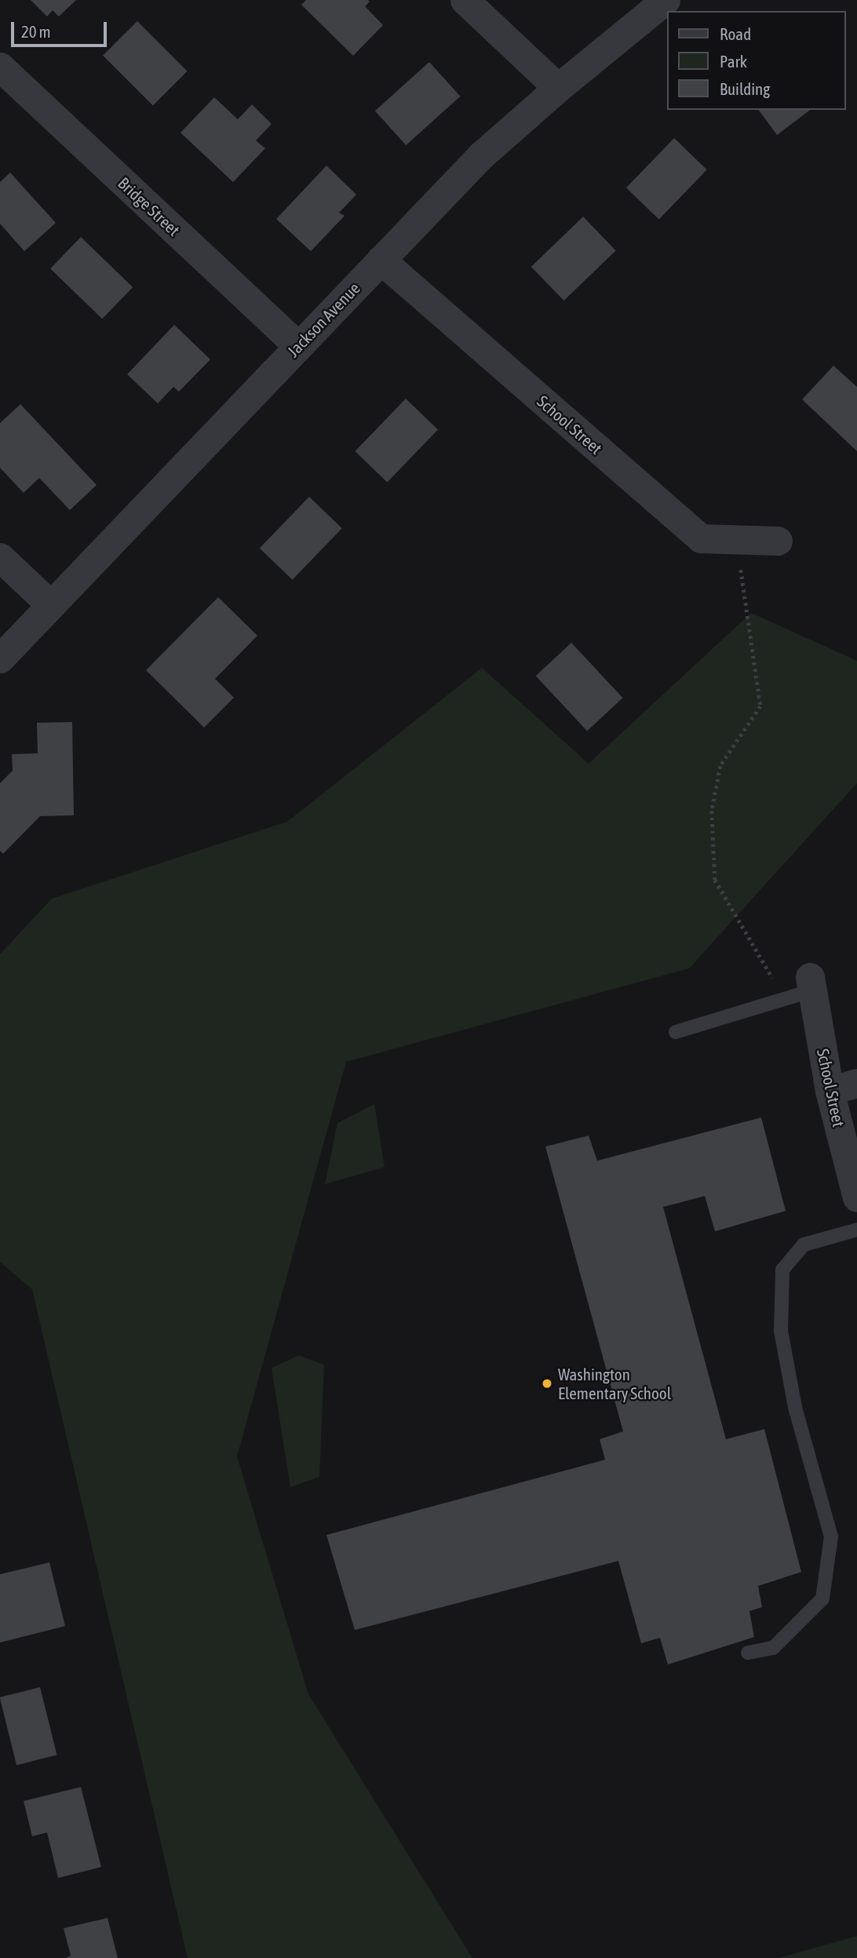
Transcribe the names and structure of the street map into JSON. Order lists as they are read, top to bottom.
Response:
{
  "streets": {
    "street": ["Bridge Street", "Jackson Avenue", "School Street"]
  },
  "crossings": [
    ["Bridge Street", "Jackson Avenue"],
    ["Jackson Avenue", "School Street"]
  ],
  "places": ["Washington Elementary School"],
  "legend": ["Road", "Park", "Building"],
  "scale_bar": "20 m"
}
